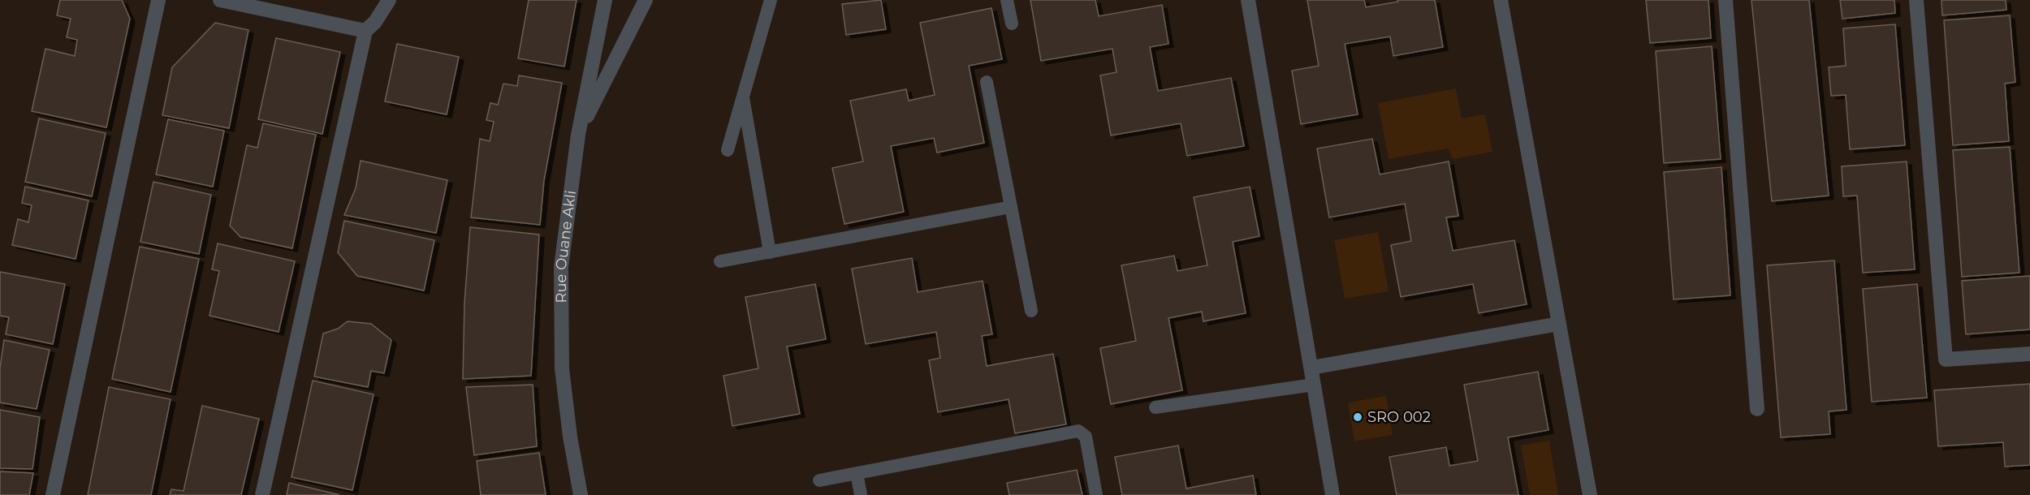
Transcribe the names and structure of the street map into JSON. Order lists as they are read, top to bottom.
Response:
{
  "streets": {
    "street": ["Rue Ouane Akli"]
  },
  "places": ["SRO 002"]
}
